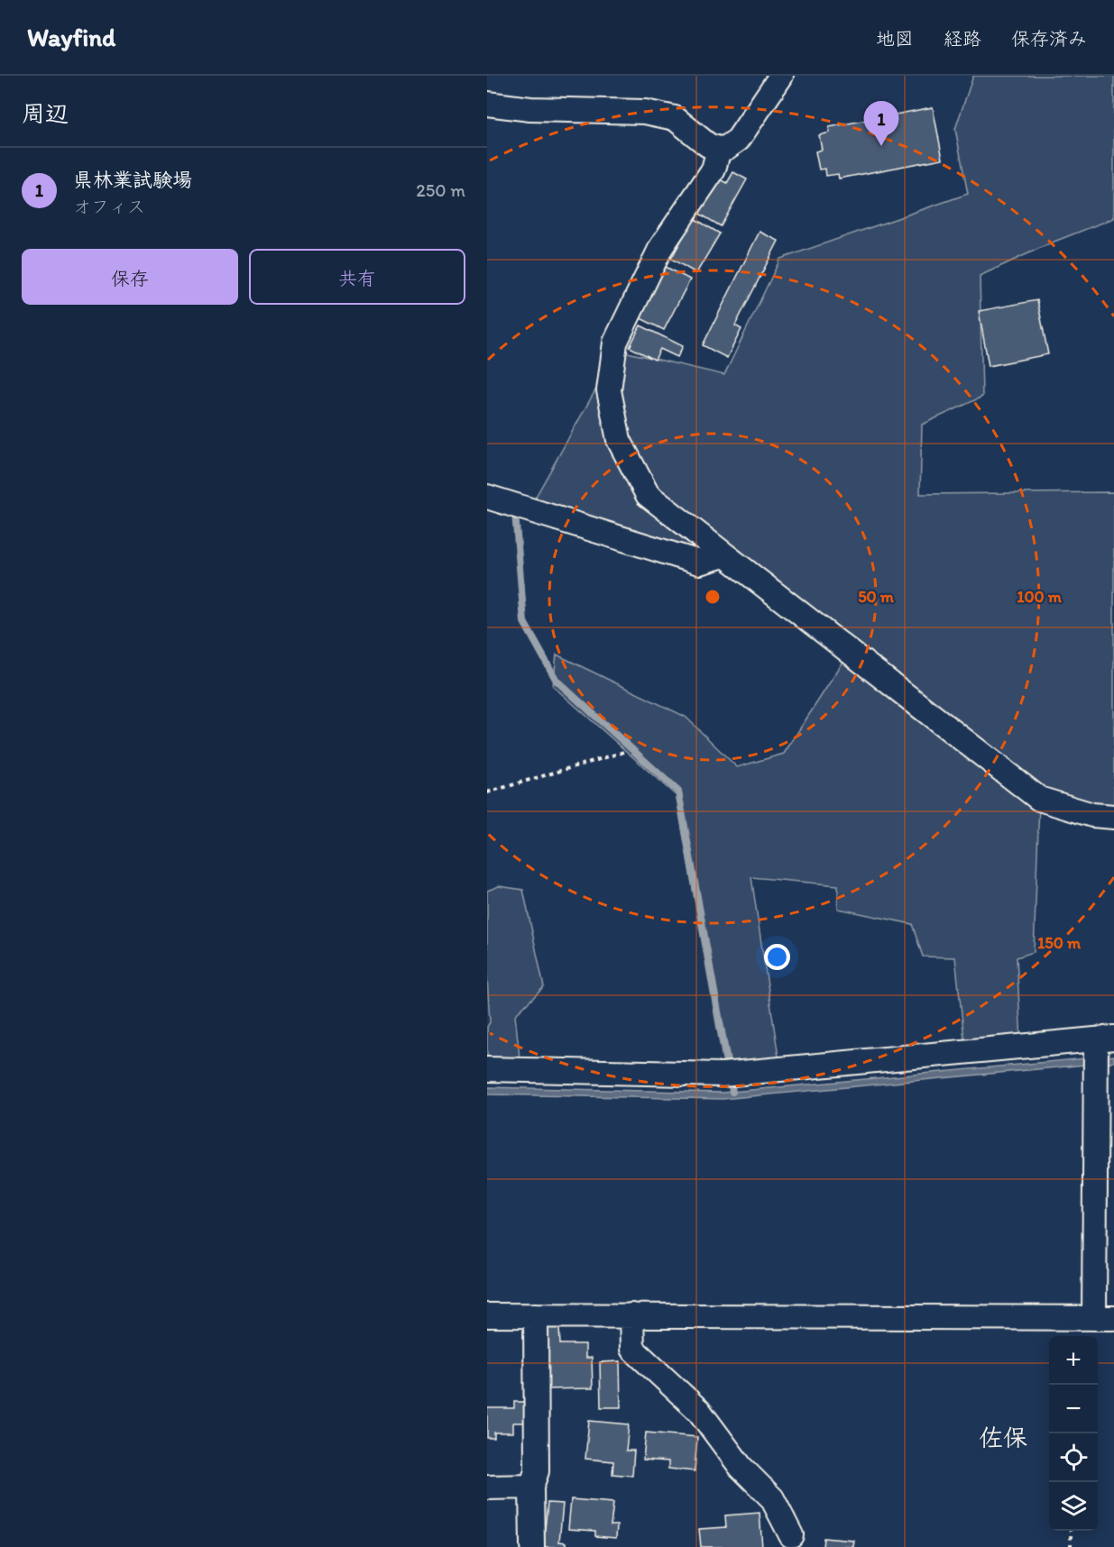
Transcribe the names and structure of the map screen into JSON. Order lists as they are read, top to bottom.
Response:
{
  "districts": ["佐保"],
  "page": {
    "header": "Wayfind",
    "nav": ["地図", "経路", "保存済み"],
    "heading": "周辺",
    "pins": "1",
    "list": [
      {
        "mark": "1",
        "name": "県林業試験場",
        "note": "オフィス",
        "value": "250 m"
      }
    ],
    "buttons": ["保存", "共有"],
    "map_buttons": ["+", "−"]
  },
  "rings": ["50 m", "100 m", "150 m"]
}
